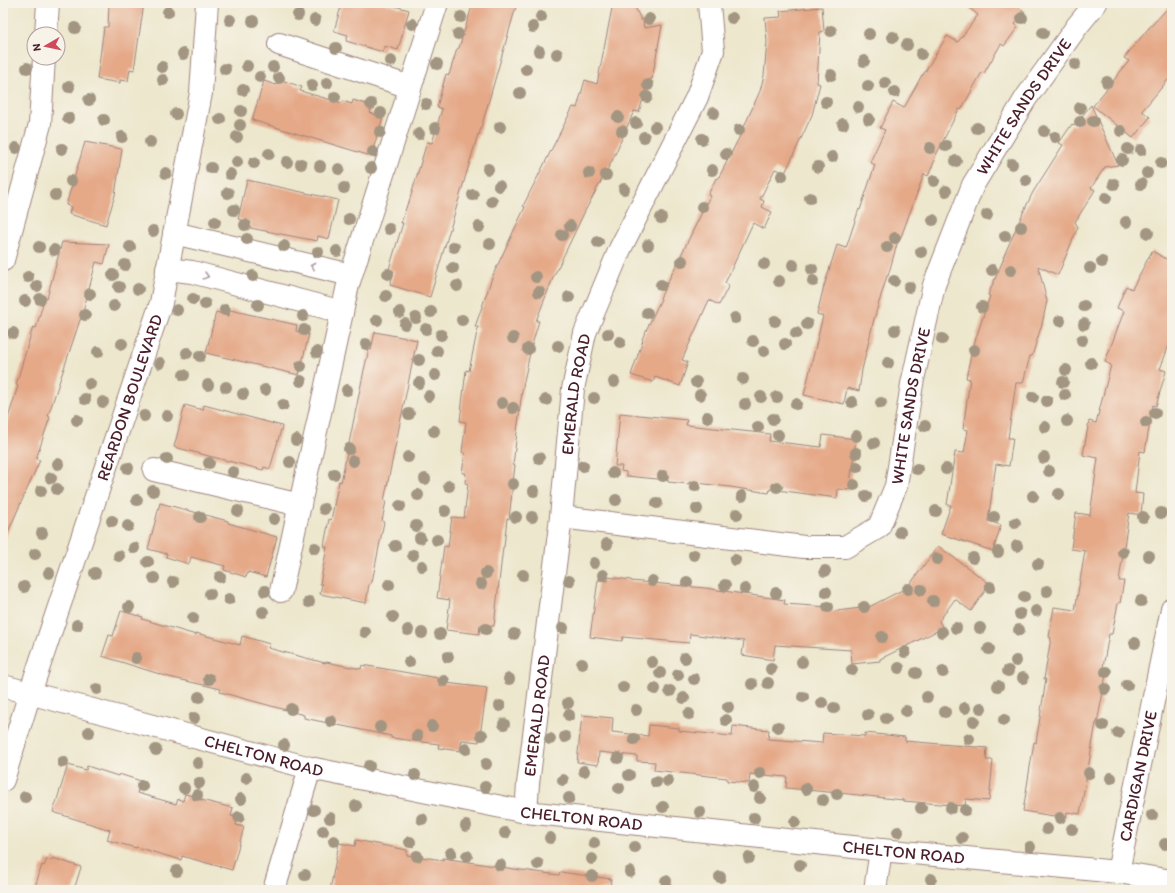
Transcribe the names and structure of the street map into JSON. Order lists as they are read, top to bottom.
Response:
{
  "streets": {
    "street": [
      "WHITE SANDS DRIVE",
      "EMERALD ROAD",
      "REARDON BOULEVARD",
      "CHELTON ROAD",
      "CARDIGAN DRIVE"
    ]
  },
  "crossings": [
    ["WHITE SANDS DRIVE", "EMERALD ROAD"],
    ["EMERALD ROAD", "CHELTON ROAD"],
    ["REARDON BOULEVARD", "CHELTON ROAD"],
    ["CHELTON ROAD", "CARDIGAN DRIVE"]
  ],
  "north": "left"
}
